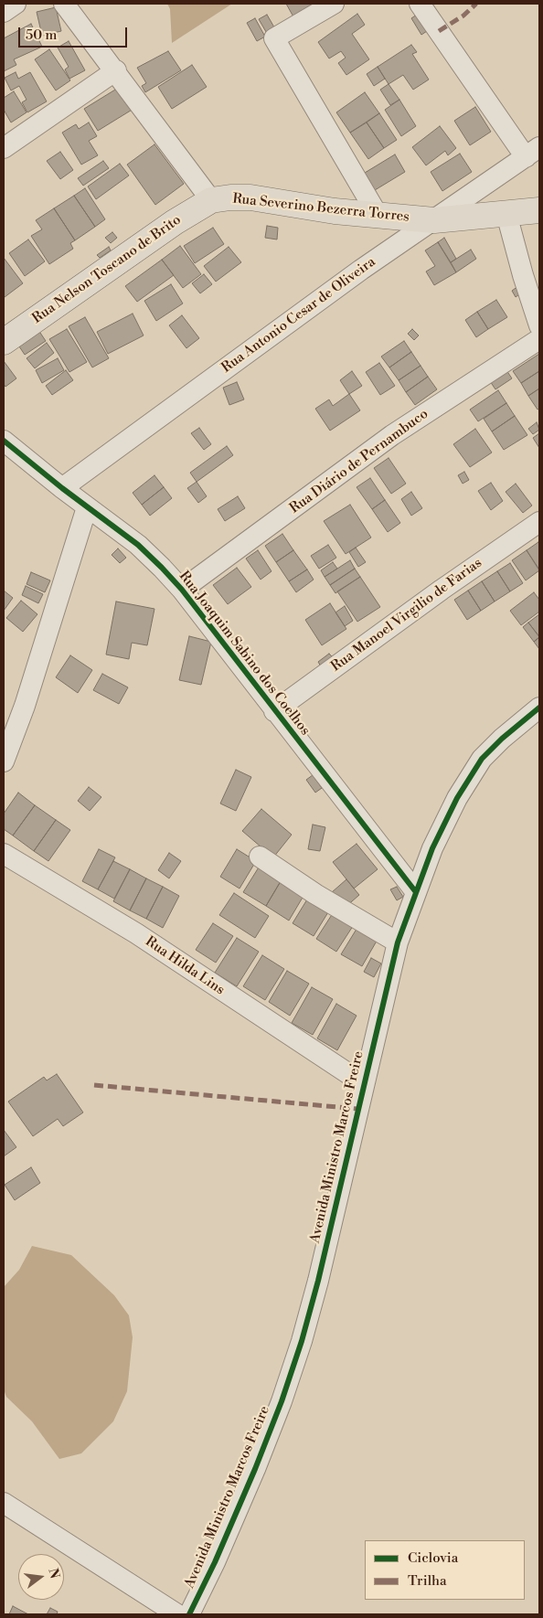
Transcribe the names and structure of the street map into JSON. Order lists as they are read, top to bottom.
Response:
{
  "streets": {
    "main road": ["Rua Severino Bezerra Torres", "Rua Nelson Toscano de Brito"],
    "street": [
      "Rua Antonio Cesar de Oliveira",
      "Rua Diário de Pernambuco",
      "Rua Manoel Virgilio de Farias",
      "Rua Joaquim Sabino dos Coelhos",
      "Rua Hilda Lins",
      "Avenida Ministro Marcos Freire"
    ]
  },
  "crossings": [
    ["Rua Severino Bezerra Torres", "Rua Nelson Toscano de Brito"],
    ["Rua Severino Bezerra Torres", "Rua Antonio Cesar de Oliveira"],
    ["Rua Antonio Cesar de Oliveira", "Rua Joaquim Sabino dos Coelhos"],
    ["Rua Diário de Pernambuco", "Rua Joaquim Sabino dos Coelhos"],
    ["Rua Manoel Virgilio de Farias", "Rua Joaquim Sabino dos Coelhos"],
    ["Rua Joaquim Sabino dos Coelhos", "Avenida Ministro Marcos Freire"],
    ["Rua Hilda Lins", "Avenida Ministro Marcos Freire"]
  ],
  "legend": ["Ciclovia", "Trilha"],
  "scale_bar": "50 m",
  "north": "right"
}
